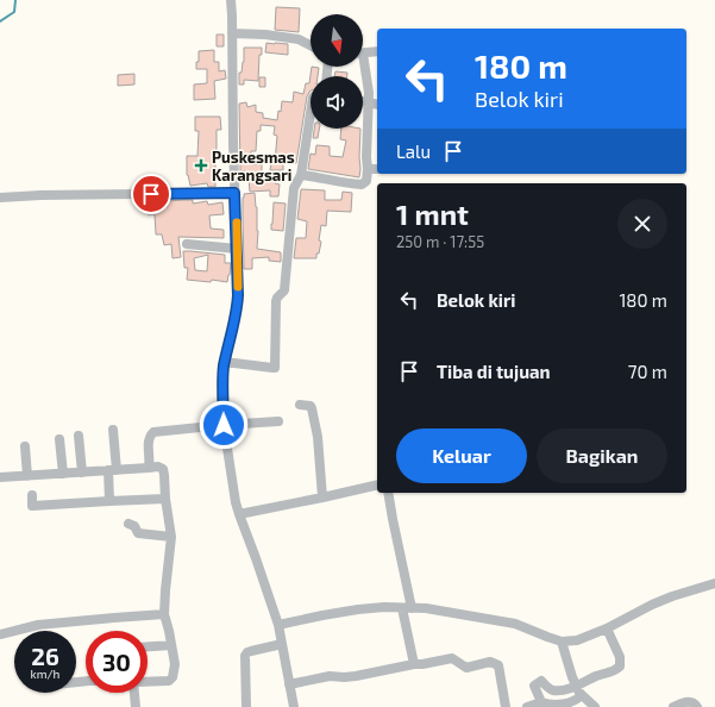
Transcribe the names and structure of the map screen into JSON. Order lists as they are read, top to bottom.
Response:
{
  "places": {
    "health": ["Puskesmas Karangsari"]
  },
  "north": "bottom",
  "page": {
    "turn": ["180 m", "Belok kiri"],
    "then": "Lalu",
    "heading": ["1 mnt", "250 m · 17:55"],
    "list": [
      {
        "name": "Belok kiri",
        "value": "180 m"
      },
      {
        "name": "Tiba di tujuan",
        "value": "70 m"
      }
    ],
    "buttons": ["Keluar", "Bagikan"],
    "speed": "26 km/h",
    "limit": "30"
  }
}
